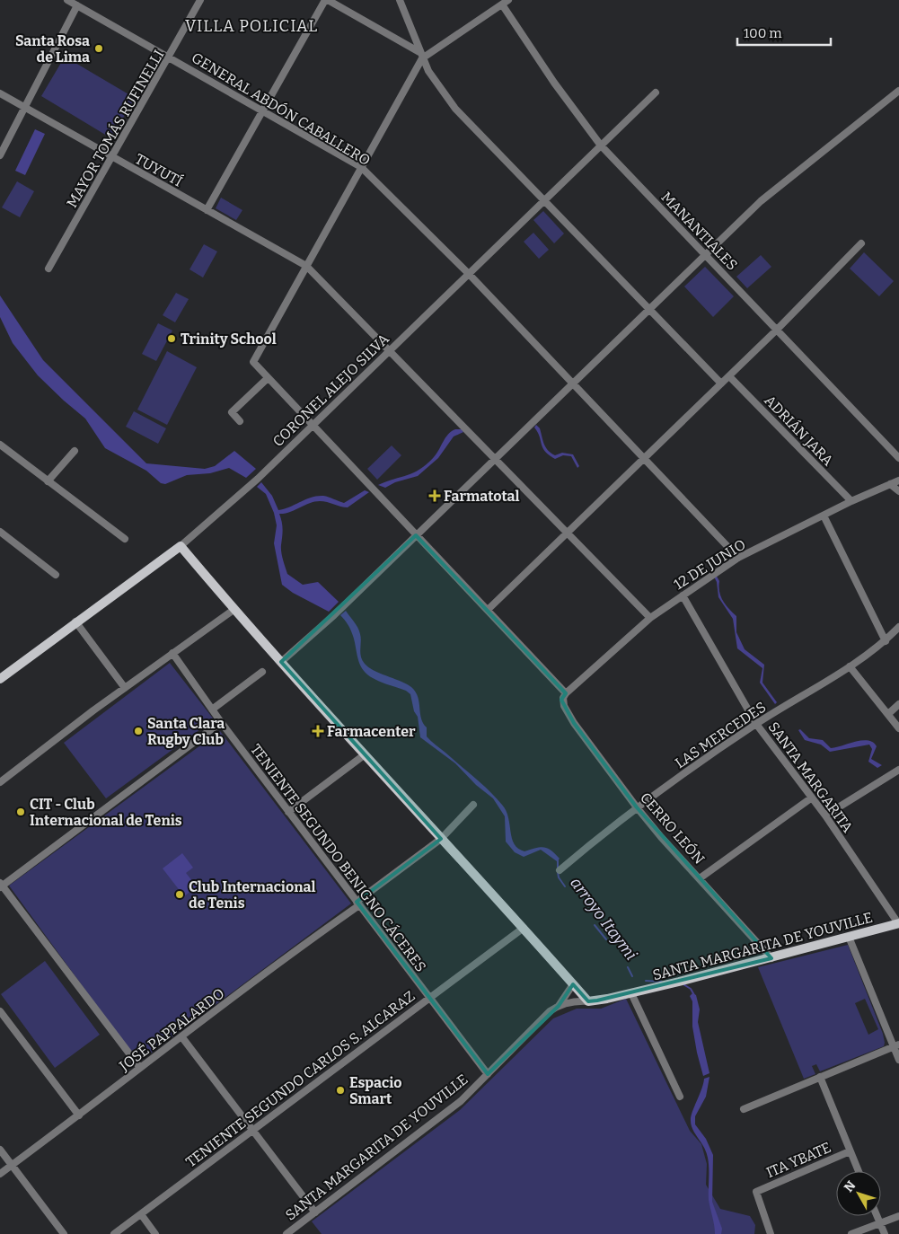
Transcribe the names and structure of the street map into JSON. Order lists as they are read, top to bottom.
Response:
{
  "streets": {
    "main road": ["CORONEL ALEJO SILVA", "SANTA MARGARITA DE YOUVILLE"],
    "street": [
      "GENERAL ABDÓN CABALLERO",
      "MAYOR TOMÁS RUFINELLI",
      "TUYUTÍ",
      "MANANTIALES",
      "ADRIÁN JARA",
      "12 DE JUNIO",
      "LAS MERCEDES",
      "SANTA MARGARITA",
      "CERRO LEÓN",
      "TENIENTE SEGUNDO BENIGNO CÁCERES",
      "JOSÉ PAPPALARDO",
      "TENIENTE SEGUNDO CARLOS S. ALCARAZ",
      "ITA YBATE"
    ]
  },
  "crossings": [
    ["GENERAL ABDÓN CABALLERO", "MAYOR TOMÁS RUFINELLI"],
    ["GENERAL ABDÓN CABALLERO", "CORONEL ALEJO SILVA"],
    ["GENERAL ABDÓN CABALLERO", "12 DE JUNIO"],
    ["MAYOR TOMÁS RUFINELLI", "TUYUTÍ"],
    ["TUYUTÍ", "CORONEL ALEJO SILVA"],
    ["TUYUTÍ", "12 DE JUNIO"],
    ["MANANTIALES", "CORONEL ALEJO SILVA"],
    ["ADRIÁN JARA", "12 DE JUNIO"],
    ["12 DE JUNIO", "SANTA MARGARITA"],
    ["12 DE JUNIO", "CERRO LEÓN"],
    ["LAS MERCEDES", "SANTA MARGARITA"],
    ["LAS MERCEDES", "CERRO LEÓN"],
    ["SANTA MARGARITA", "SANTA MARGARITA DE YOUVILLE"],
    ["CERRO LEÓN", "SANTA MARGARITA DE YOUVILLE"],
    ["TENIENTE SEGUNDO BENIGNO CÁCERES", "SANTA MARGARITA DE YOUVILLE"],
    ["TENIENTE SEGUNDO BENIGNO CÁCERES", "JOSÉ PAPPALARDO"],
    ["TENIENTE SEGUNDO BENIGNO CÁCERES", "TENIENTE SEGUNDO CARLOS S. ALCARAZ"]
  ],
  "districts": ["VILLA POLICIAL"],
  "water": ["arroyo Itaymi"],
  "places": {
    "other": [
      "Santa Rosa de Lima",
      "Trinity School",
      "Santa Clara Rugby Club",
      "CIT - Club Internacional de Tenis",
      "Club Internacional de Tenis",
      "Espacio Smart"
    ],
    "health": ["Farmatotal", "Farmacenter"]
  },
  "scale_bar": "100 m",
  "north": "top left"
}
